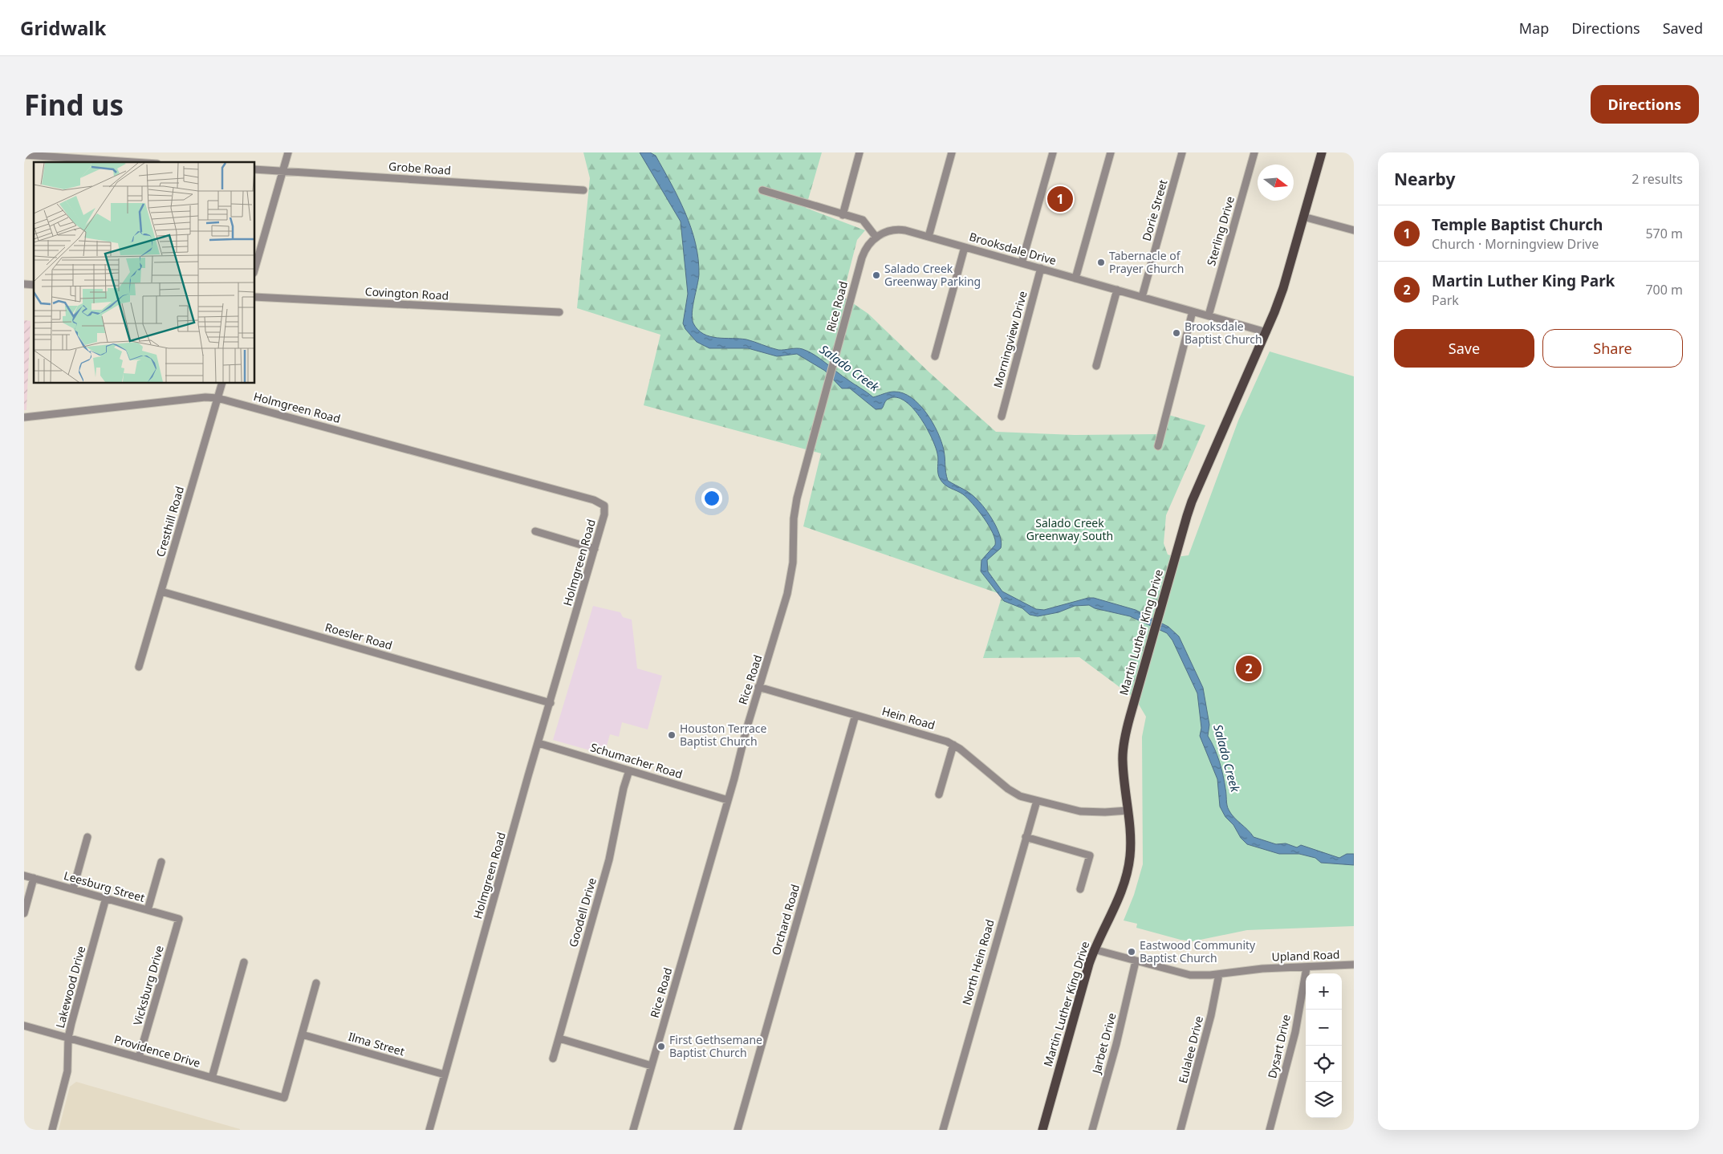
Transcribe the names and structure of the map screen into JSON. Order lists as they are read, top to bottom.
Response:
{
  "streets": {
    "main road": ["Martin Luther King Drive"],
    "street": [
      "Grobe Road",
      "Dorie Street",
      "Sterling Drive",
      "Brooksdale Drive",
      "Covington Road",
      "Rice Road",
      "Morningview Drive",
      "Holmgreen Road",
      "Cresthill Road",
      "Roesler Road",
      "Hein Road",
      "Schumacher Road",
      "Leesburg Street",
      "Goodell Drive",
      "Orchard Road",
      "Upland Road",
      "North Hein Road",
      "Vicksburg Drive",
      "Lakewood Drive",
      "Jarbet Drive",
      "Ilma Street",
      "Dysart Drive",
      "Eulalee Drive",
      "Providence Drive"
    ]
  },
  "crossings": [
    ["Dorie Street", "Brooksdale Drive"],
    ["Sterling Drive", "Brooksdale Drive"],
    ["Brooksdale Drive", "Rice Road"],
    ["Brooksdale Drive", "Morningview Drive"],
    ["Brooksdale Drive", "Martin Luther King Drive"],
    ["Rice Road", "Hein Road"],
    ["Rice Road", "Schumacher Road"],
    ["Holmgreen Road", "Cresthill Road"],
    ["Holmgreen Road", "Roesler Road"],
    ["Holmgreen Road", "Schumacher Road"],
    ["Holmgreen Road", "Ilma Street"],
    ["Cresthill Road", "Roesler Road"],
    ["Martin Luther King Drive", "Hein Road"],
    ["Martin Luther King Drive", "Upland Road"],
    ["Hein Road", "Orchard Road"],
    ["Hein Road", "North Hein Road"],
    ["Schumacher Road", "Goodell Drive"],
    ["Leesburg Street", "Vicksburg Drive"],
    ["Leesburg Street", "Lakewood Drive"],
    ["Upland Road", "Jarbet Drive"],
    ["Upland Road", "Dysart Drive"],
    ["Upland Road", "Eulalee Drive"],
    ["Vicksburg Drive", "Providence Drive"],
    ["Lakewood Drive", "Providence Drive"],
    ["Ilma Street", "Providence Drive"]
  ],
  "water": ["Salado Creek"],
  "parks": ["Salado Creek Greenway South"],
  "places": [
    "Tabernacle of Prayer Church",
    "Salado Creek Greenway Parking",
    "Brooksdale Baptist Church",
    "Houston Terrace Baptist Church",
    "Eastwood Community Baptist Church",
    "First Gethsemane Baptist Church"
  ],
  "north": "right",
  "page": {
    "header": "Gridwalk",
    "nav": ["Map", "Directions", "Saved"],
    "buttons": [
      "Directions",
      ["Save", "Share"]
    ],
    "title": "Find us",
    "heading": ["Nearby", "2 results"],
    "pins": ["1", "2"],
    "list": [
      {
        "mark": "1",
        "name": "Temple Baptist Church",
        "note": "Church · Morningview Drive",
        "value": "570 m"
      },
      {
        "mark": "2",
        "name": "Martin Luther King Park",
        "note": "Park",
        "value": "700 m"
      }
    ],
    "map_buttons": ["+", "−"]
  }
}
